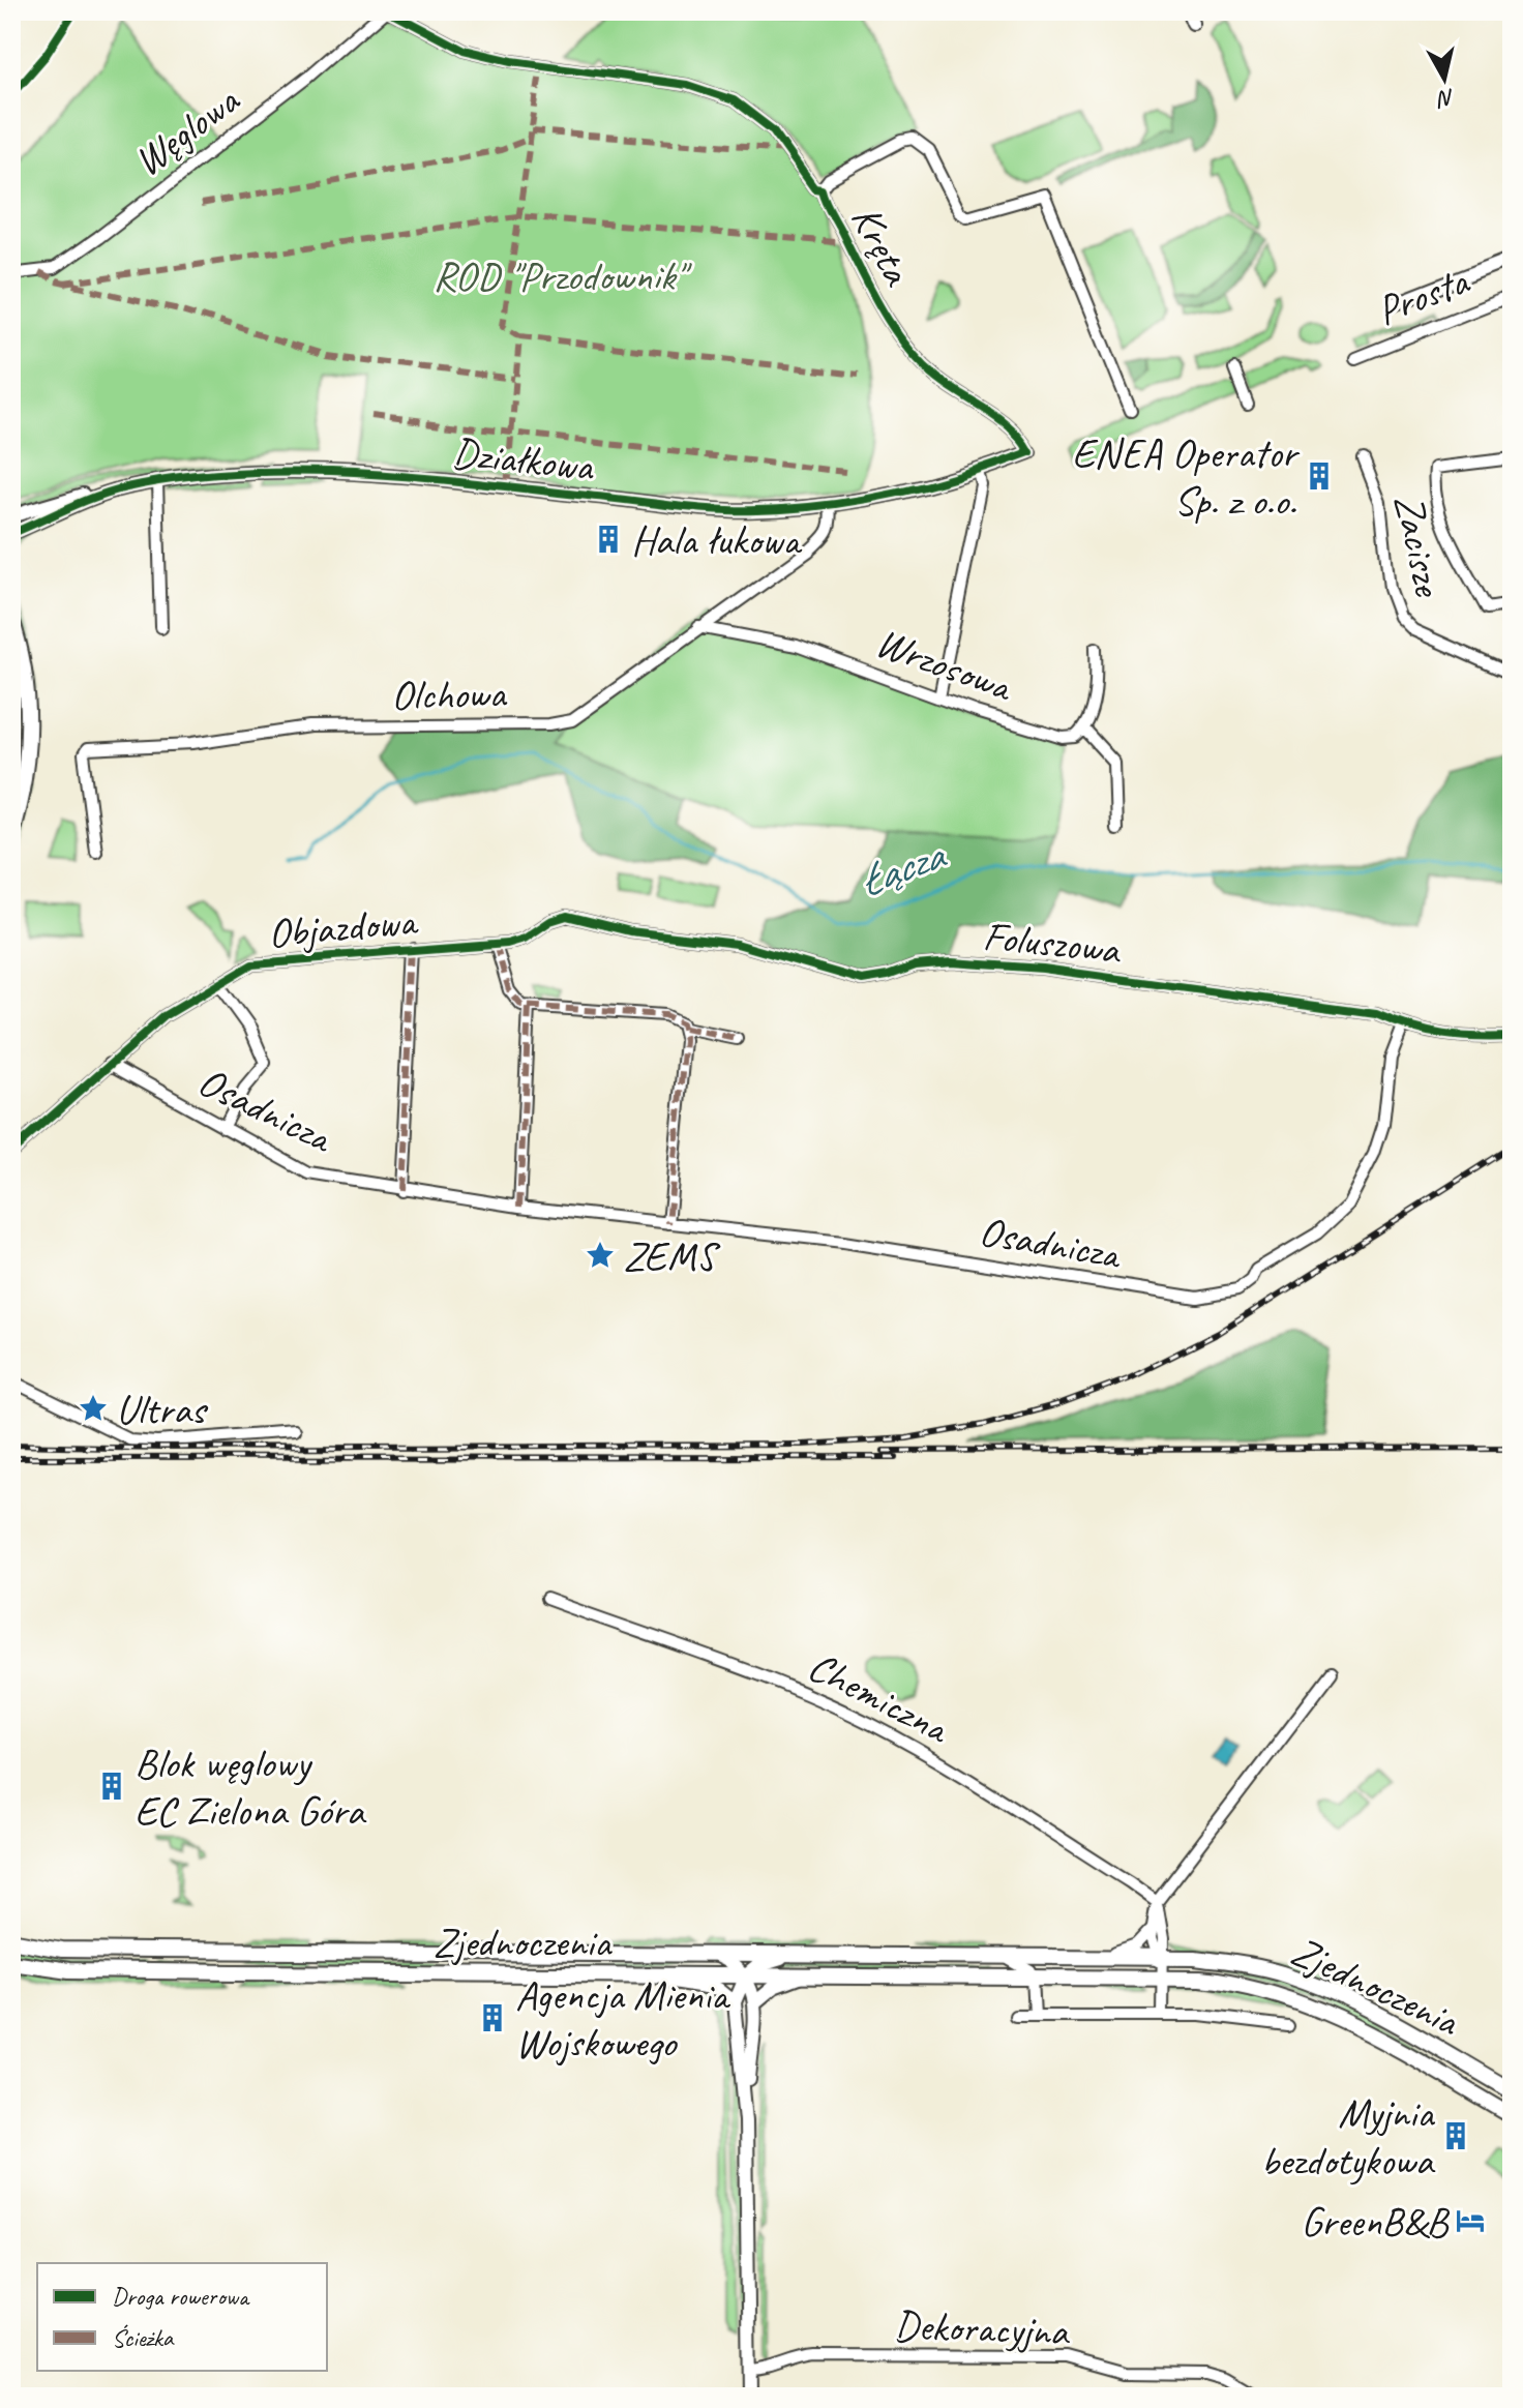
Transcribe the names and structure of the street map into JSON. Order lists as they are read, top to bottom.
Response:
{
  "streets": {
    "main road": ["Zjednoczenia"],
    "street": [
      "Węglowa",
      "Kręta",
      "Prosta",
      "Działkowa",
      "Zacisze",
      "Wrzosowa",
      "Olchowa",
      "Objazdowa",
      "Foluszowa",
      "Osadnicza",
      "Chemiczna",
      "Dekoracyjna"
    ]
  },
  "crossings": [
    ["Węglowa", "Kręta"],
    ["Kręta", "Działkowa"],
    ["Działkowa", "Olchowa"],
    ["Wrzosowa", "Olchowa"],
    ["Objazdowa", "Foluszowa"],
    ["Objazdowa", "Osadnicza"],
    ["Foluszowa", "Osadnicza"]
  ],
  "water": ["Łącza"],
  "parks": ["ROD \"Przodownik\""],
  "places": {
    "building": [
      "ENEA Operator Sp. z o.o.",
      "Hala łukowa",
      "Blok węglowy EC Zielona Góra",
      "Agencja Mienia Wojskowego",
      "Myjnia bezdotykowa"
    ],
    "place": ["ZEMS", "Ultras"],
    "hotel": ["GreenB&B"]
  },
  "legend": ["Droga rowerowa", "Ścieżka"],
  "north": "bottom"
}
